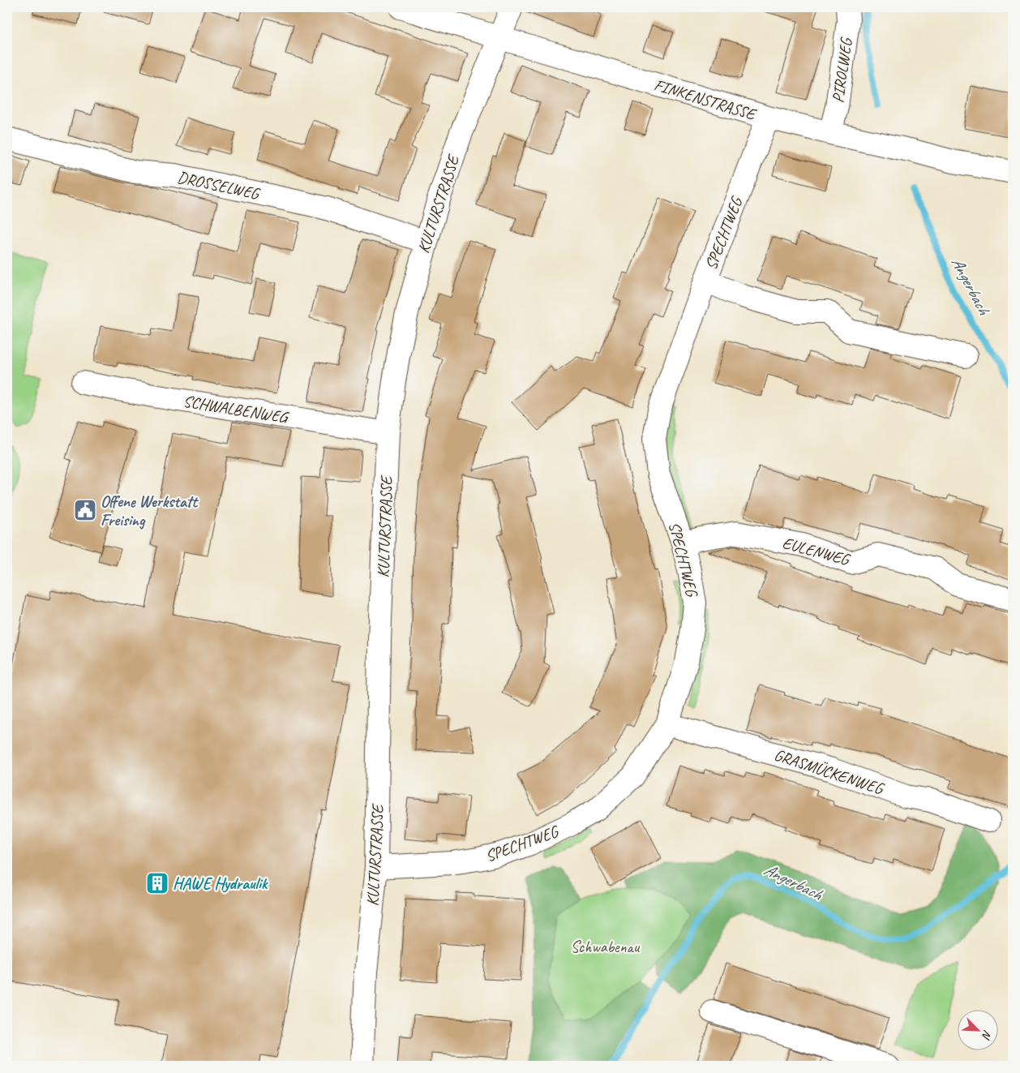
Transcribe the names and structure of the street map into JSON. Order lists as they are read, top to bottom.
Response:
{
  "streets": {
    "street": [
      "PIROLWEG",
      "FINKENSTRASSE",
      "DROSSELWEG",
      "KULTURSTRASSE",
      "SPECHTWEG",
      "SCHWALBENWEG",
      "EULENWEG",
      "GRASMÜCKENWEG"
    ]
  },
  "crossings": [
    ["PIROLWEG", "FINKENSTRASSE"],
    ["FINKENSTRASSE", "KULTURSTRASSE"],
    ["FINKENSTRASSE", "SPECHTWEG"],
    ["DROSSELWEG", "KULTURSTRASSE"],
    ["KULTURSTRASSE", "SPECHTWEG"],
    ["KULTURSTRASSE", "SCHWALBENWEG"],
    ["SPECHTWEG", "EULENWEG"],
    ["SPECHTWEG", "GRASMÜCKENWEG"]
  ],
  "water": ["Angerbach"],
  "parks": ["Schwabenau"],
  "places": {
    "public building": ["Offene Werkstatt Freising"],
    "building": ["HAWE Hydraulik"]
  },
  "north": "bottom right"
}
